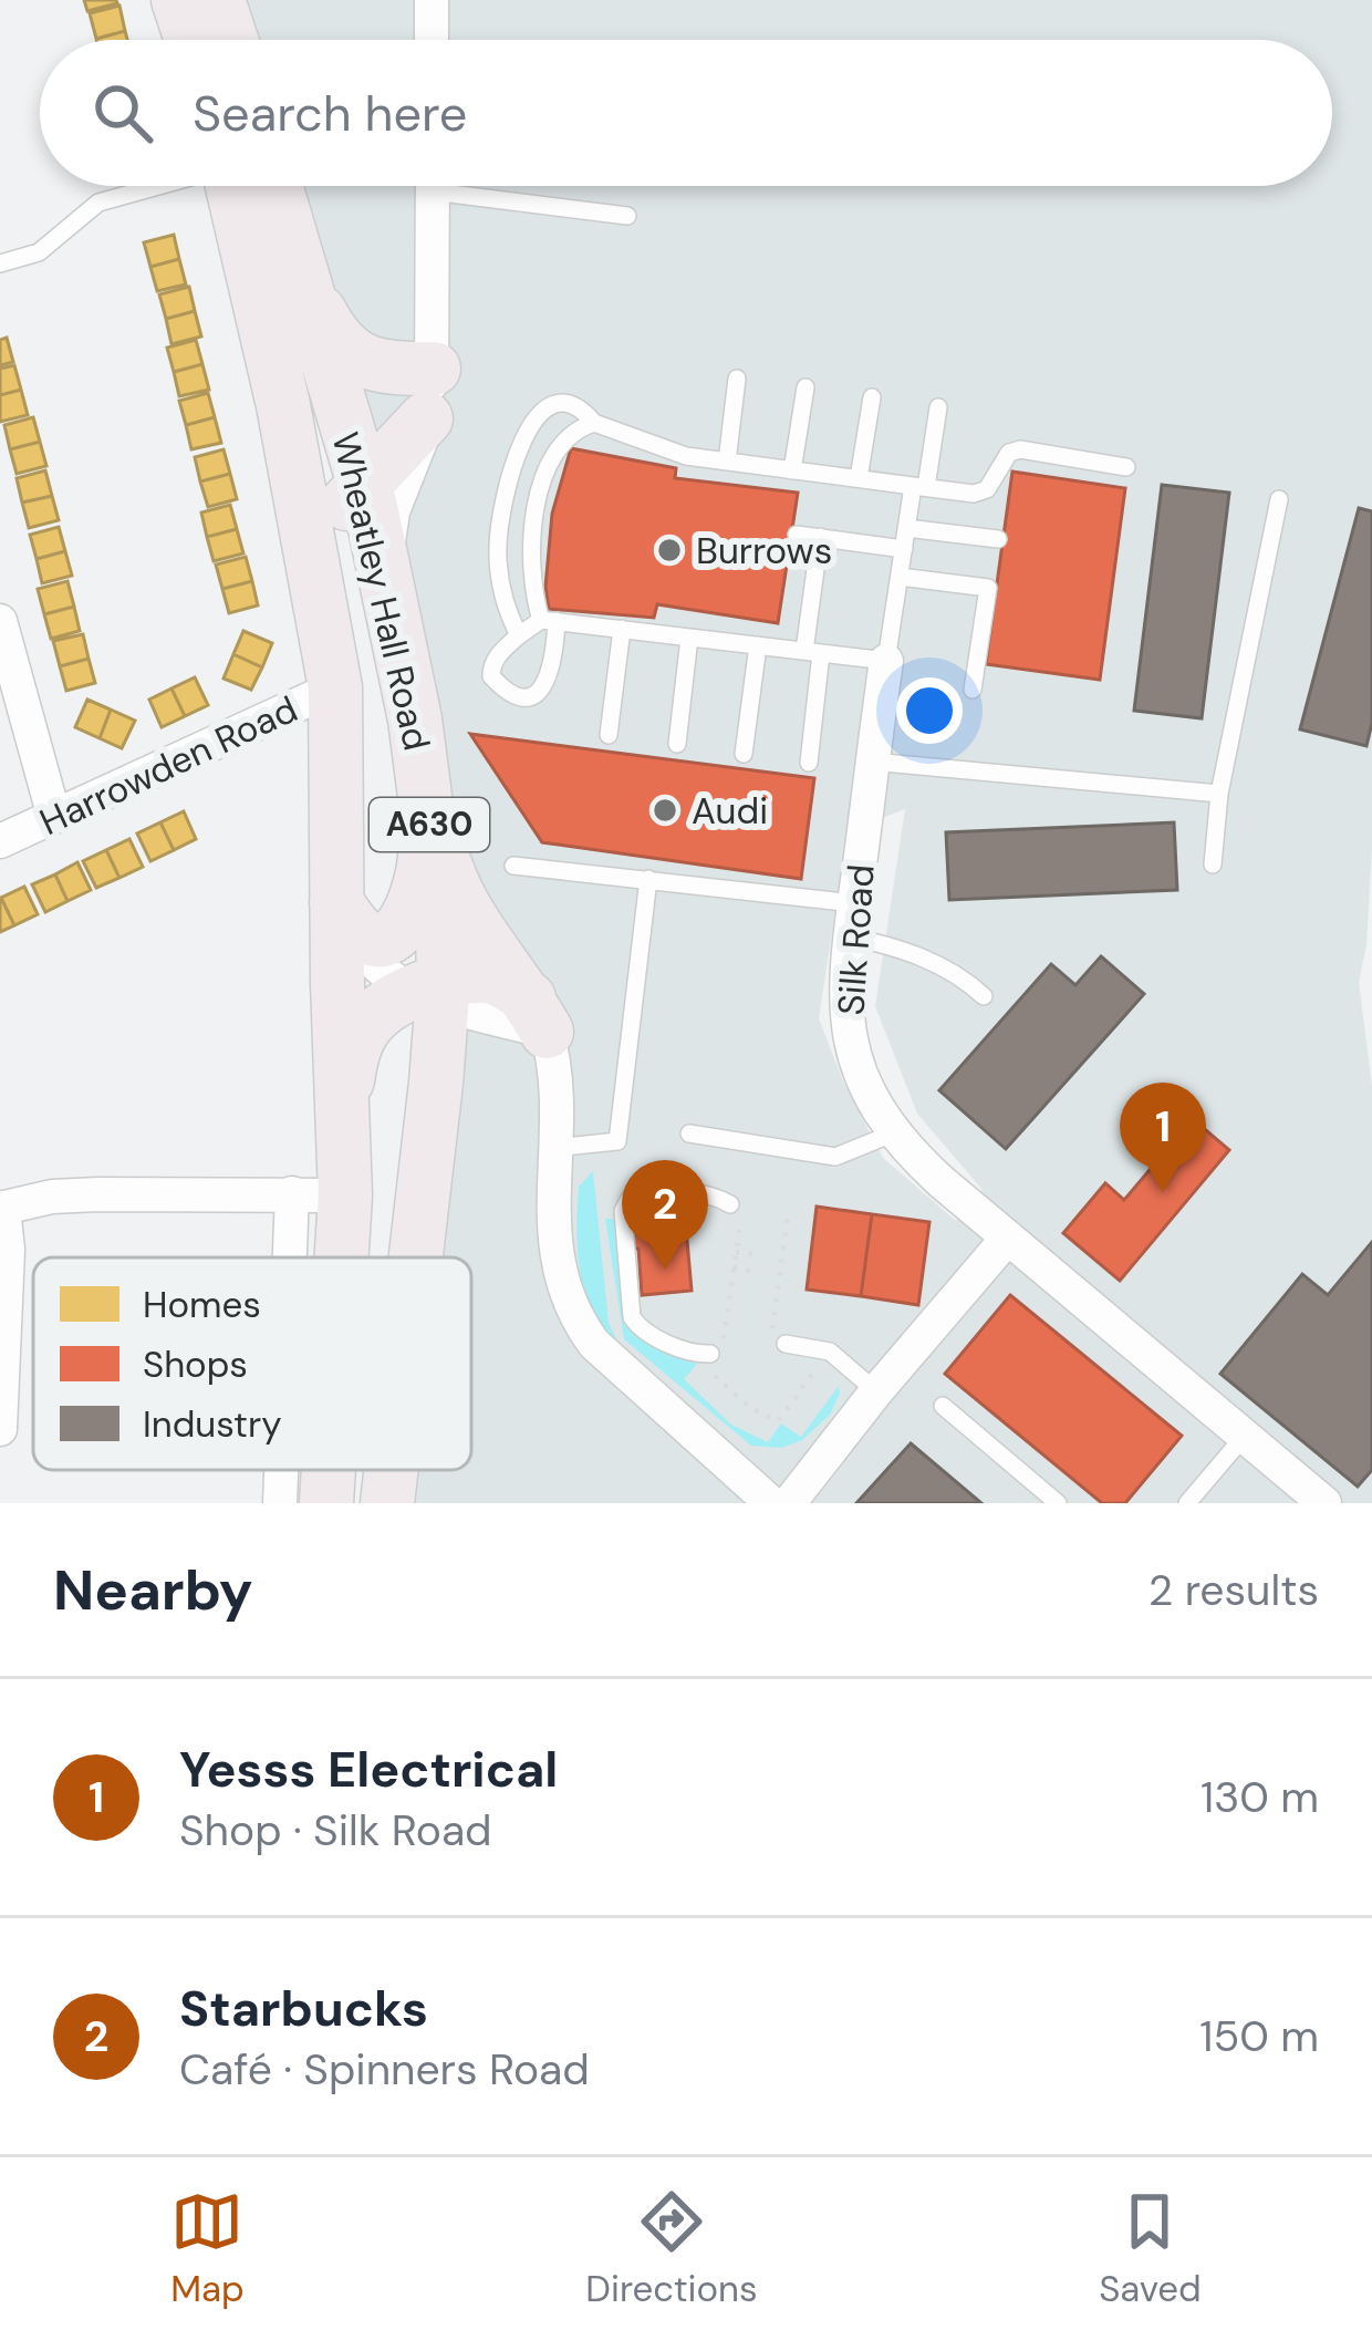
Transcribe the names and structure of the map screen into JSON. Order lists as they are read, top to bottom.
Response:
{
  "streets": {
    "highway": ["Wheatley Hall Road", "A630"],
    "street": ["Harrowden Road", "Silk Road"]
  },
  "crossings": [
    ["Wheatley Hall Road", "Harrowden Road"]
  ],
  "places": ["Burrows", "Audi"],
  "legend": ["Homes", "Shops", "Industry"],
  "page": {
    "search": "Search here",
    "pins": ["1", "2"],
    "heading": ["Nearby", "2 results"],
    "list": [
      {
        "mark": "1",
        "name": "Yesss Electrical",
        "note": "Shop · Silk Road",
        "value": "130 m"
      },
      {
        "mark": "2",
        "name": "Starbucks",
        "note": "Café · Spinners Road",
        "value": "150 m"
      }
    ],
    "nav": ["Map", "Directions", "Saved"]
  }
}
